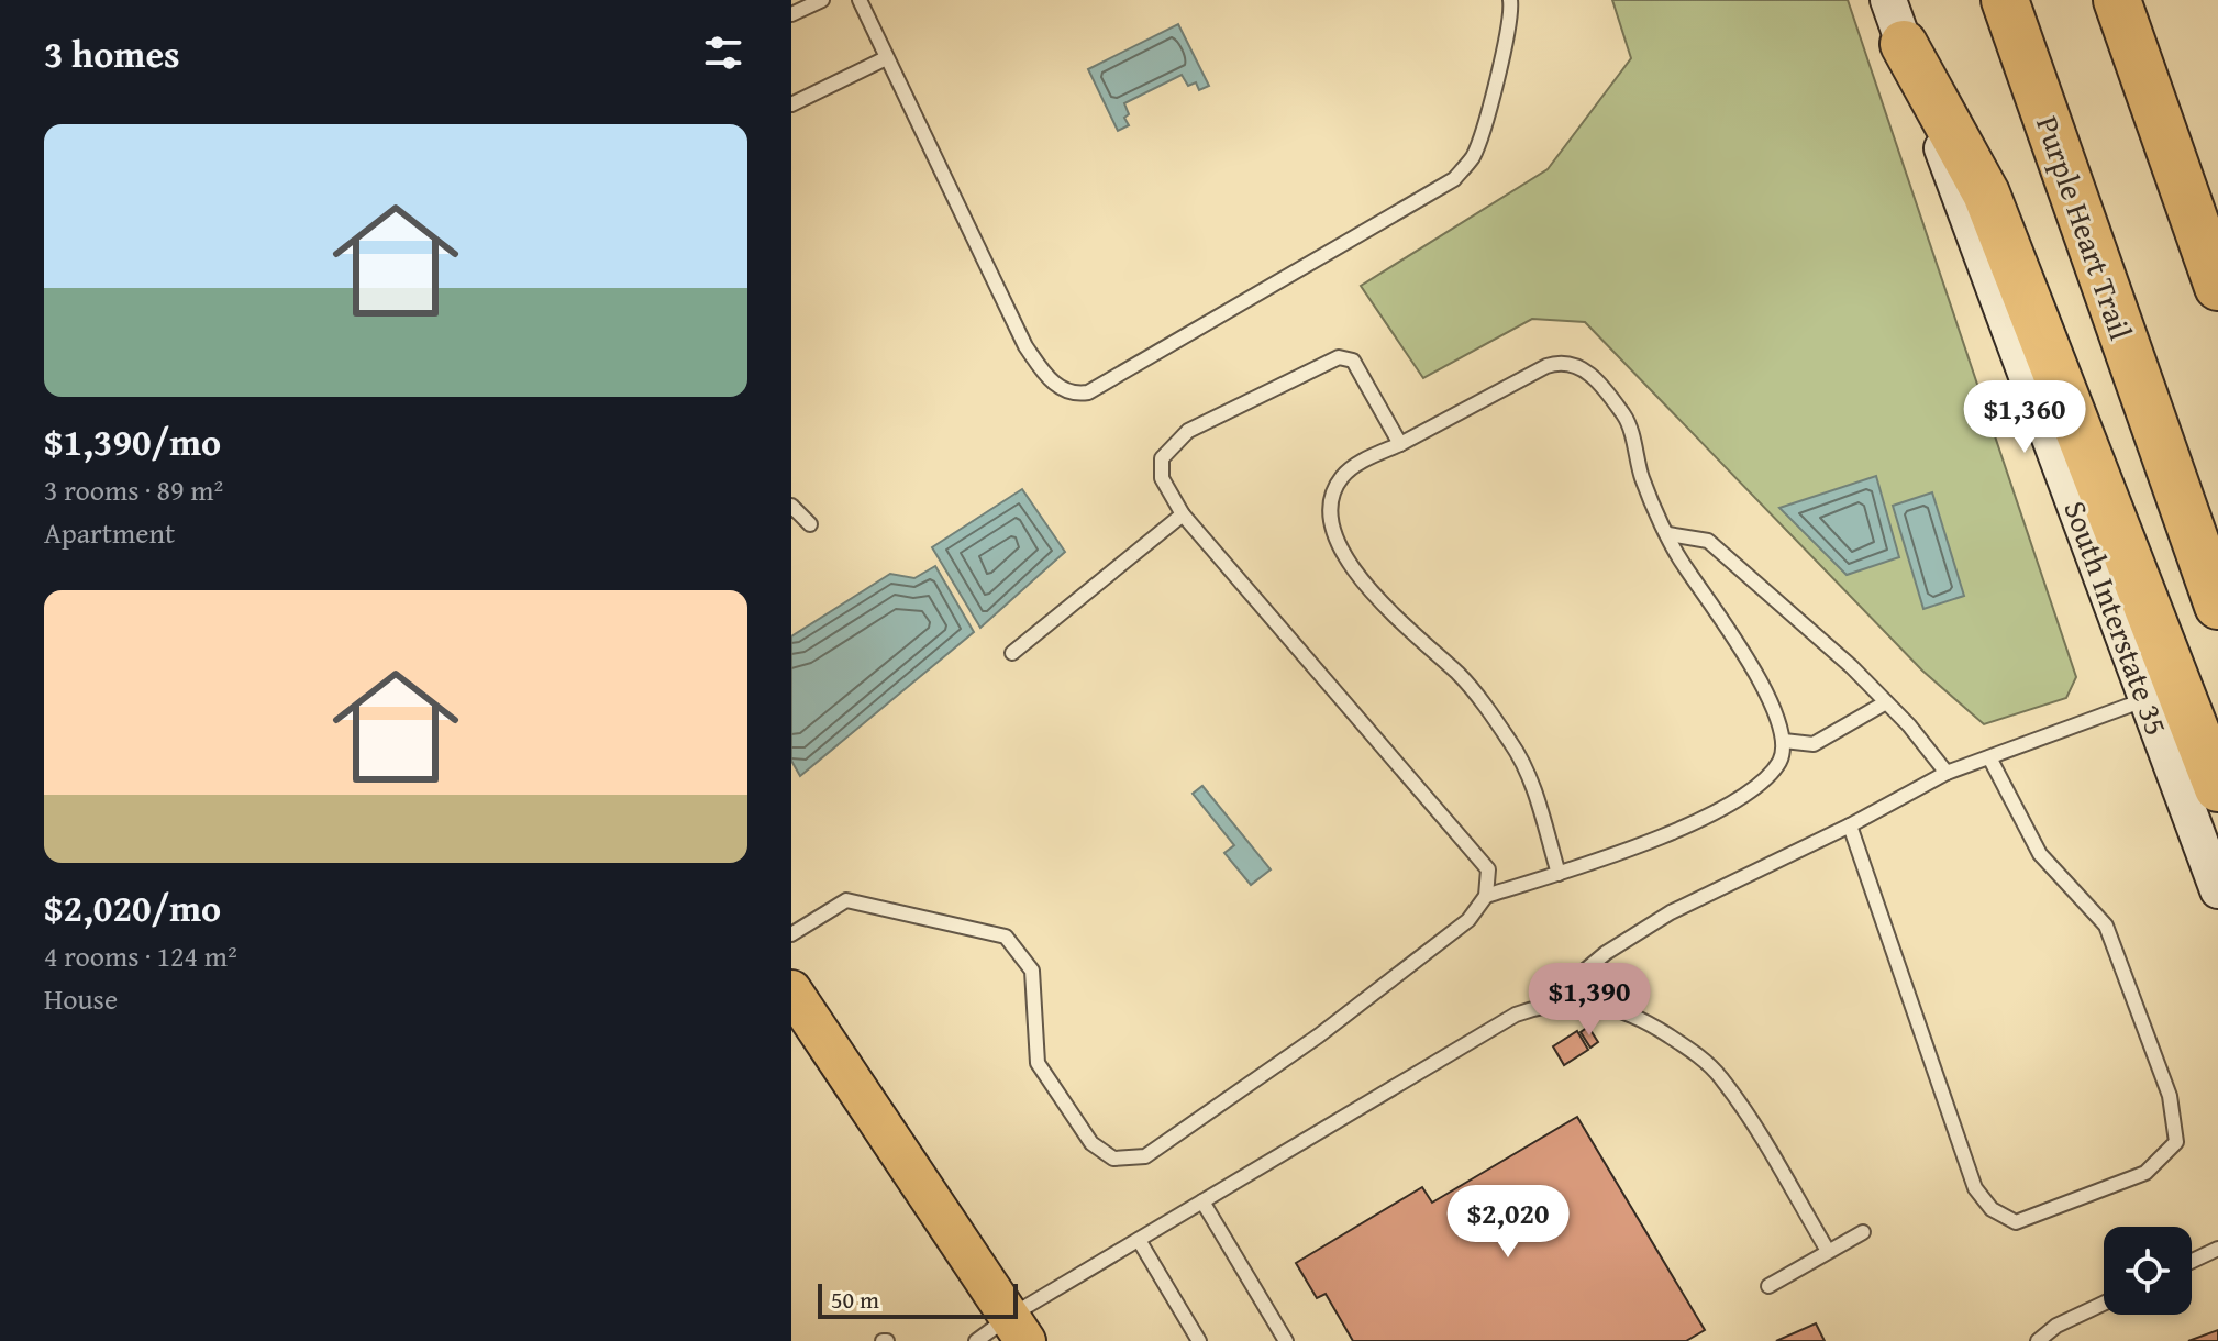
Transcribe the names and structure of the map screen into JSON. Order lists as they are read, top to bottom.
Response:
{
  "streets": {
    "highway": ["Purple Heart Trail"],
    "main road": ["South Interstate 35"]
  },
  "scale_bar": "50 m",
  "page": {
    "heading": "3 homes",
    "list": [
      {
        "name": "$1,390/mo",
        "note": "3 rooms · 89 m² · Apartment"
      },
      {
        "name": "$2,020/mo",
        "note": "4 rooms · 124 m² · House"
      }
    ],
    "price": ["$1,360", "$1,390", "$2,020"],
    "scale": "50 m"
  }
}
